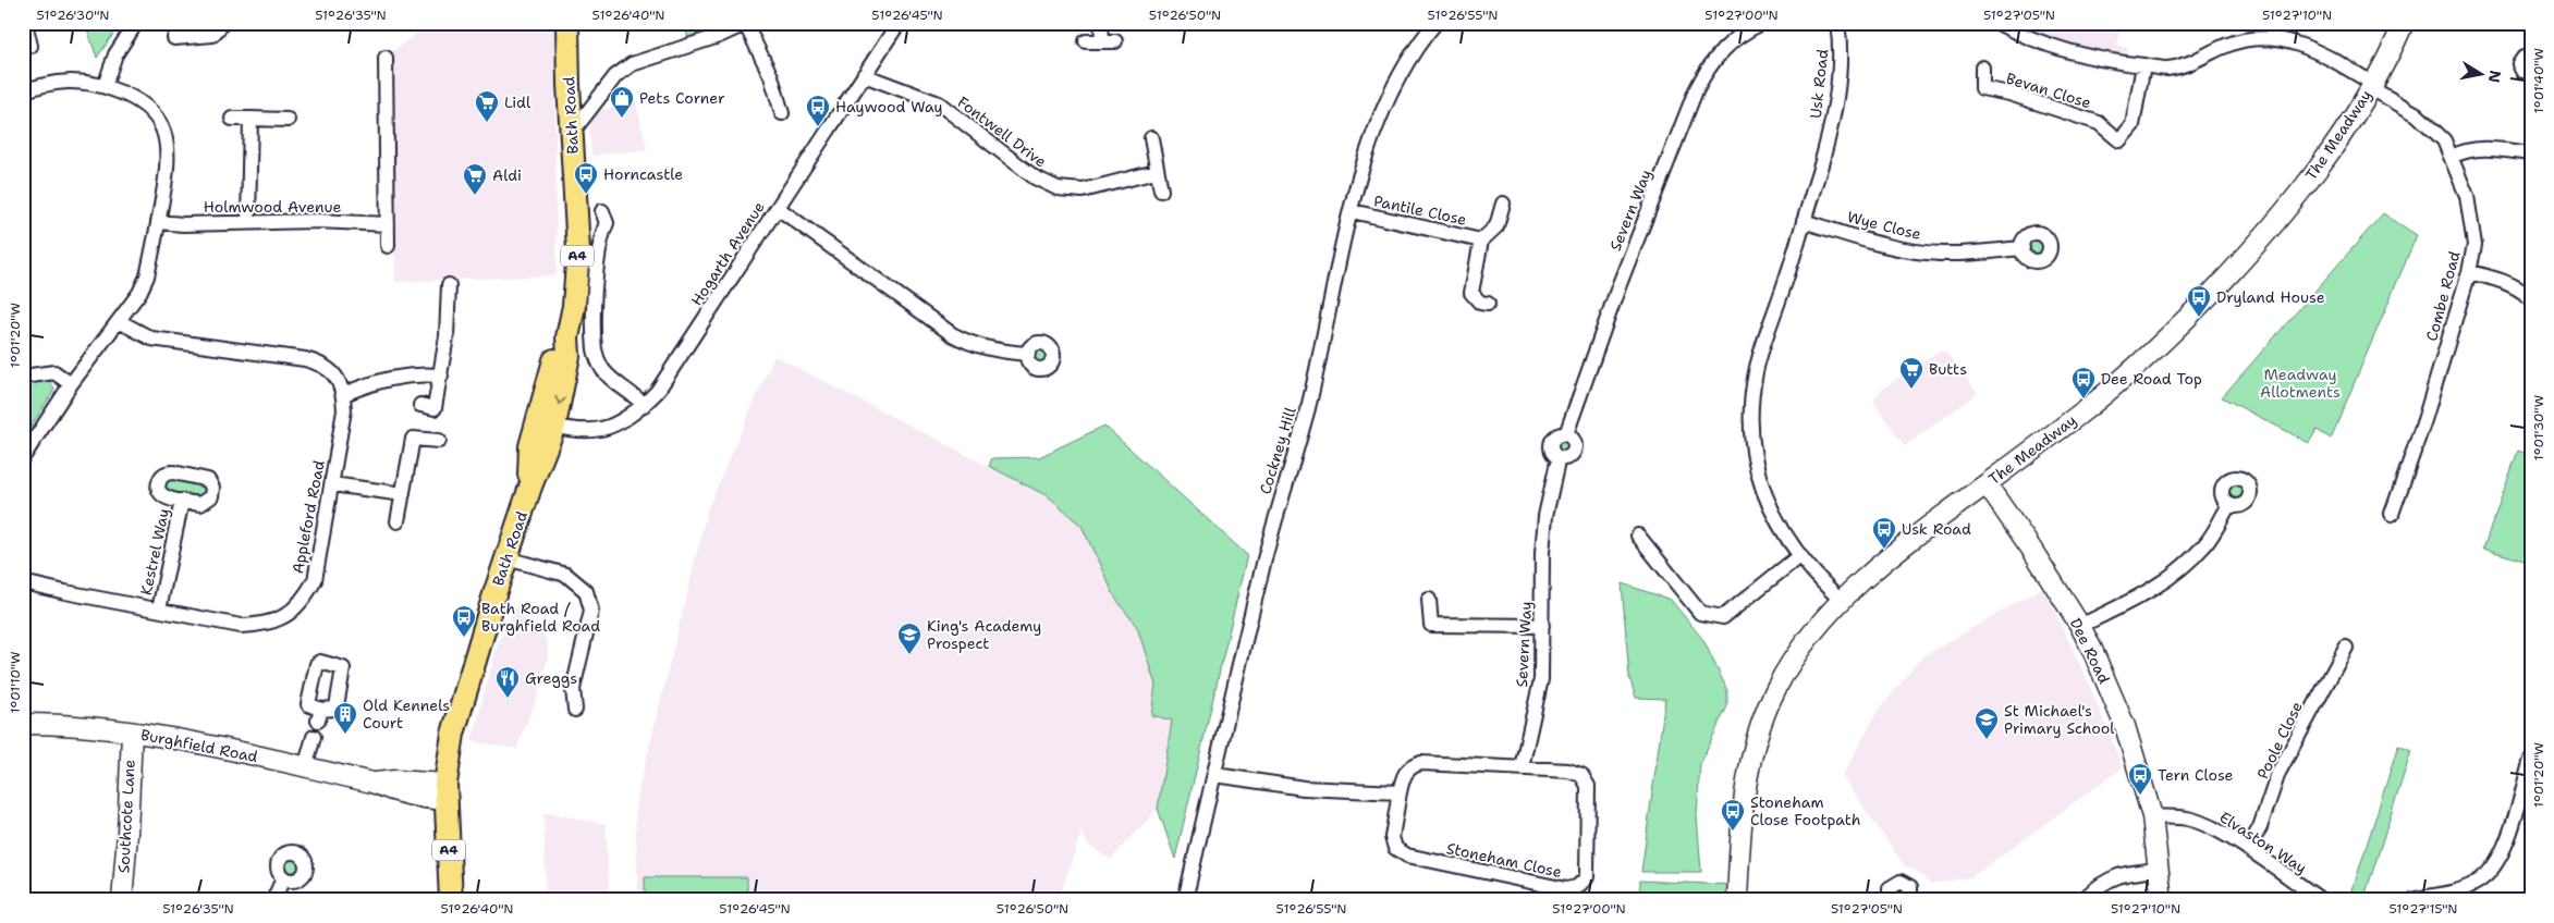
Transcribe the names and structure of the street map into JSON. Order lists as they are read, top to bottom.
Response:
{
  "streets": {
    "main road": ["Bath Road", "A4"],
    "street": [
      "Usk Road",
      "Bevan Close",
      "Fontwell Drive",
      "The Meadway",
      "Holmwood Avenue",
      "Pantile Close",
      "Severn Way",
      "Wye Close",
      "Hogarth Avenue",
      "Combe Road",
      "Cockney Hill",
      "Appleford Road",
      "Kestrel Way",
      "Dee Road",
      "Poole Close",
      "Burghfield Road",
      "Southcote Lane",
      "Elvaston Way",
      "Stoneham Close"
    ]
  },
  "crossings": [
    ["Usk Road", "The Meadway"],
    ["Usk Road", "Wye Close"],
    ["Bevan Close", "Combe Road"],
    ["Bath Road", "Hogarth Avenue"],
    ["Bath Road", "Burghfield Road"],
    ["Fontwell Drive", "Hogarth Avenue"],
    ["The Meadway", "Combe Road"],
    ["The Meadway", "Dee Road"],
    ["Pantile Close", "Cockney Hill"],
    ["Severn Way", "Stoneham Close"],
    ["Appleford Road", "Kestrel Way"],
    ["Dee Road", "Elvaston Way"],
    ["Poole Close", "Elvaston Way"],
    ["Burghfield Road", "Southcote Lane"]
  ],
  "parks": ["Meadway Allotments"],
  "places": {
    "shop": ["Pets Corner"],
    "supermarket": ["Lidl", "Aldi", "Butts"],
    "bus stop": [
      "Haywood Way",
      "Horncastle",
      "Dryland House",
      "Dee Road Top",
      "Usk Road",
      "Bath Road / Burghfield Road",
      "Tern Close",
      "Stoneham Close Footpath"
    ],
    "school or university": ["King's Academy Prospect", "St Michael's Primary School"],
    "restaurant": ["Greggs"],
    "building": ["Old Kennels Court"]
  },
  "north": "right",
  "coordinates": [
    "51°26'30\"N",
    "51°26'35\"N",
    "51°26'40\"N",
    "51°26'45\"N",
    "51°26'50\"N",
    "51°26'55\"N",
    "51°27'00\"N",
    "51°27'05\"N",
    "51°27'10\"N",
    "1°01'40\"W",
    "1°01'20\"W",
    "1°01'30\"W",
    "1°01'10\"W",
    "51°27'15\"N"
  ]
}
